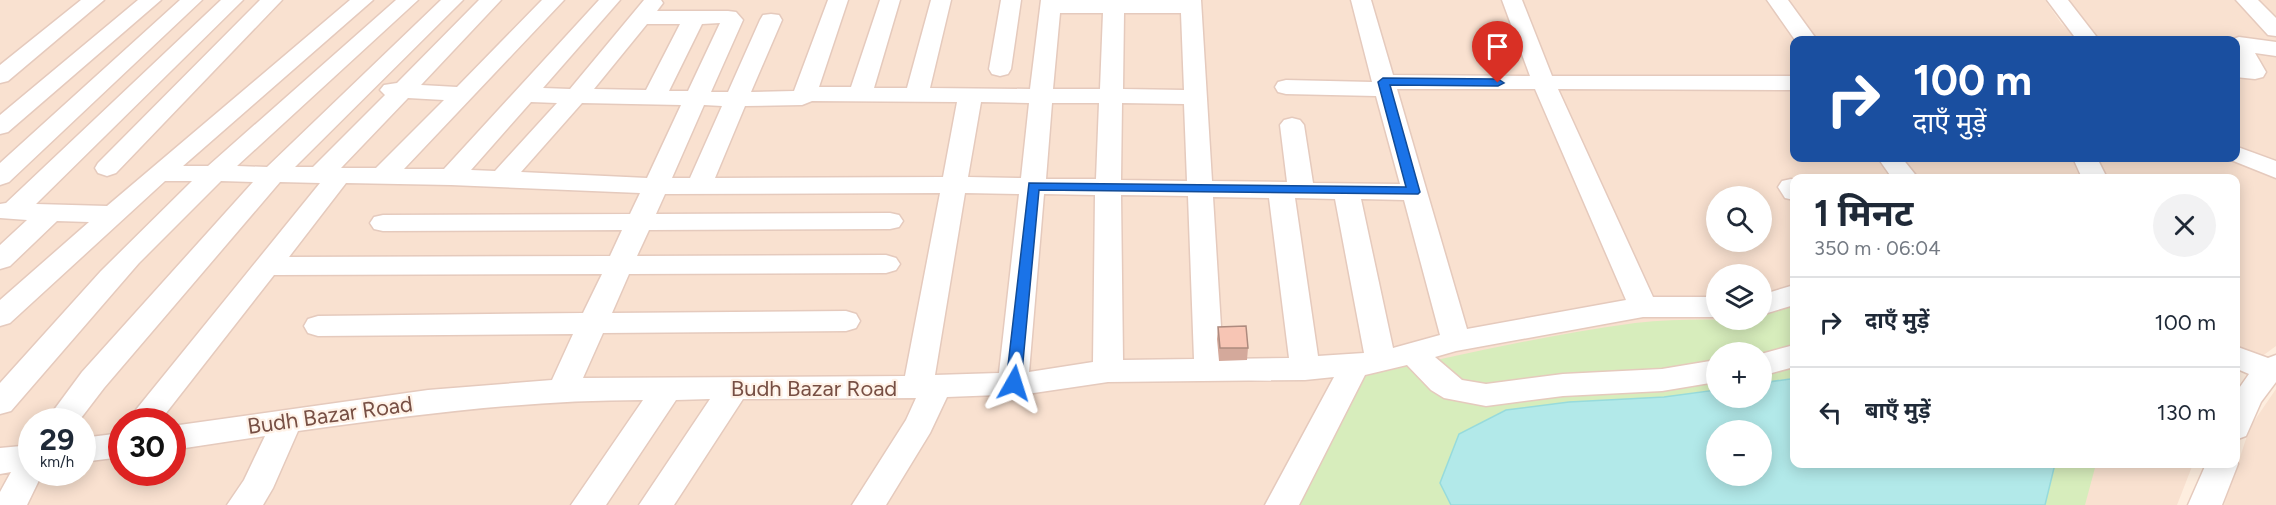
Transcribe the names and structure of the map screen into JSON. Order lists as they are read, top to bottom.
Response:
{
  "streets": {
    "street": ["Budh Bazar Road"]
  },
  "page": {
    "turn": ["100 m", "दाएँ मुड़ें"],
    "heading": ["1 मिनट", "350 m · 06:04"],
    "map_buttons": ["+", "−"],
    "list": [
      {
        "name": "दाएँ मुड़ें",
        "value": "100 m"
      },
      {
        "name": "बाएँ मुड़ें",
        "value": "130 m"
      }
    ],
    "speed": "29 km/h",
    "limit": "30"
  }
}
